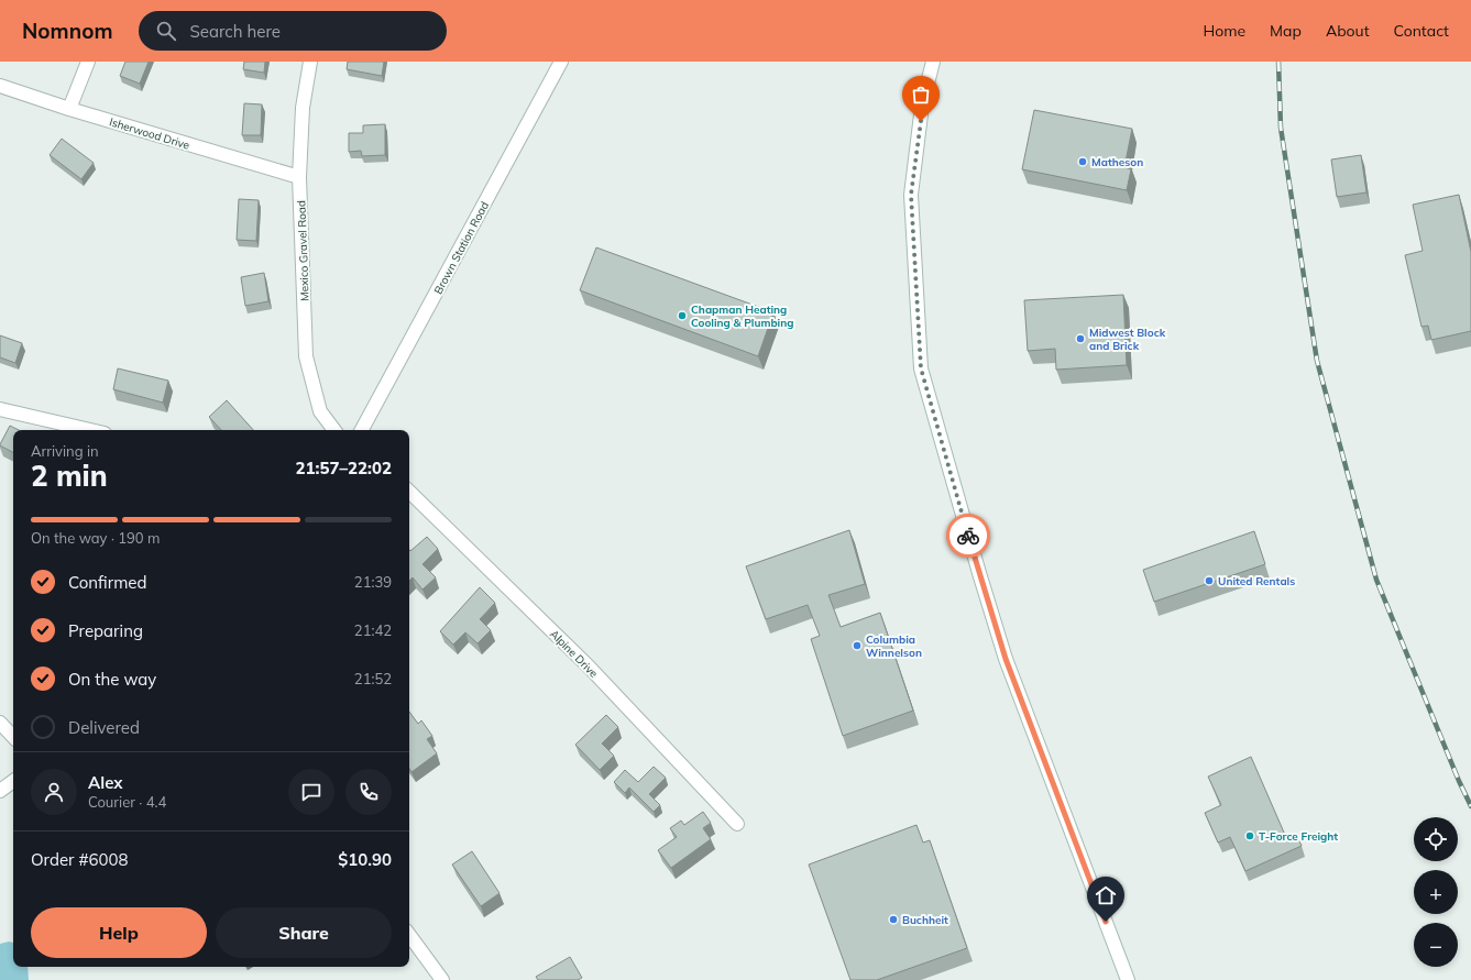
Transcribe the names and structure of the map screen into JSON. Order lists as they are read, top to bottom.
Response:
{
  "streets": {
    "street": [
      "Isherwood Drive",
      "Brown Station Road",
      "Mexico Gravel Road",
      "Alpine Drive"
    ]
  },
  "crossings": [
    ["Isherwood Drive", "Mexico Gravel Road"]
  ],
  "places": [
    "Matheson",
    "Chapman Heating Cooling & Plumbing",
    "Midwest Block and Brick",
    "United Rentals",
    "Columbia Winnelson",
    "T-Force Freight",
    "Buchheit"
  ],
  "page": {
    "header": "Nomnom",
    "search": "Search here",
    "nav": [
      "Home",
      "Map",
      "About",
      "Contact"
    ],
    "heading": ["2 min", "Arriving in", "21:57–22:02"],
    "panel": [
      "Alex",
      "Courier · 4.4",
      "Order #6008",
      "$10.90"
    ],
    "bar": "On the way · 190 m",
    "list": [
      ["Confirmed", "21:39"],
      ["Preparing", "21:42"],
      ["On the way", "21:52"],
      "Delivered"
    ],
    "map_buttons": ["+", "−"],
    "buttons": ["Help", "Share"]
  }
}
